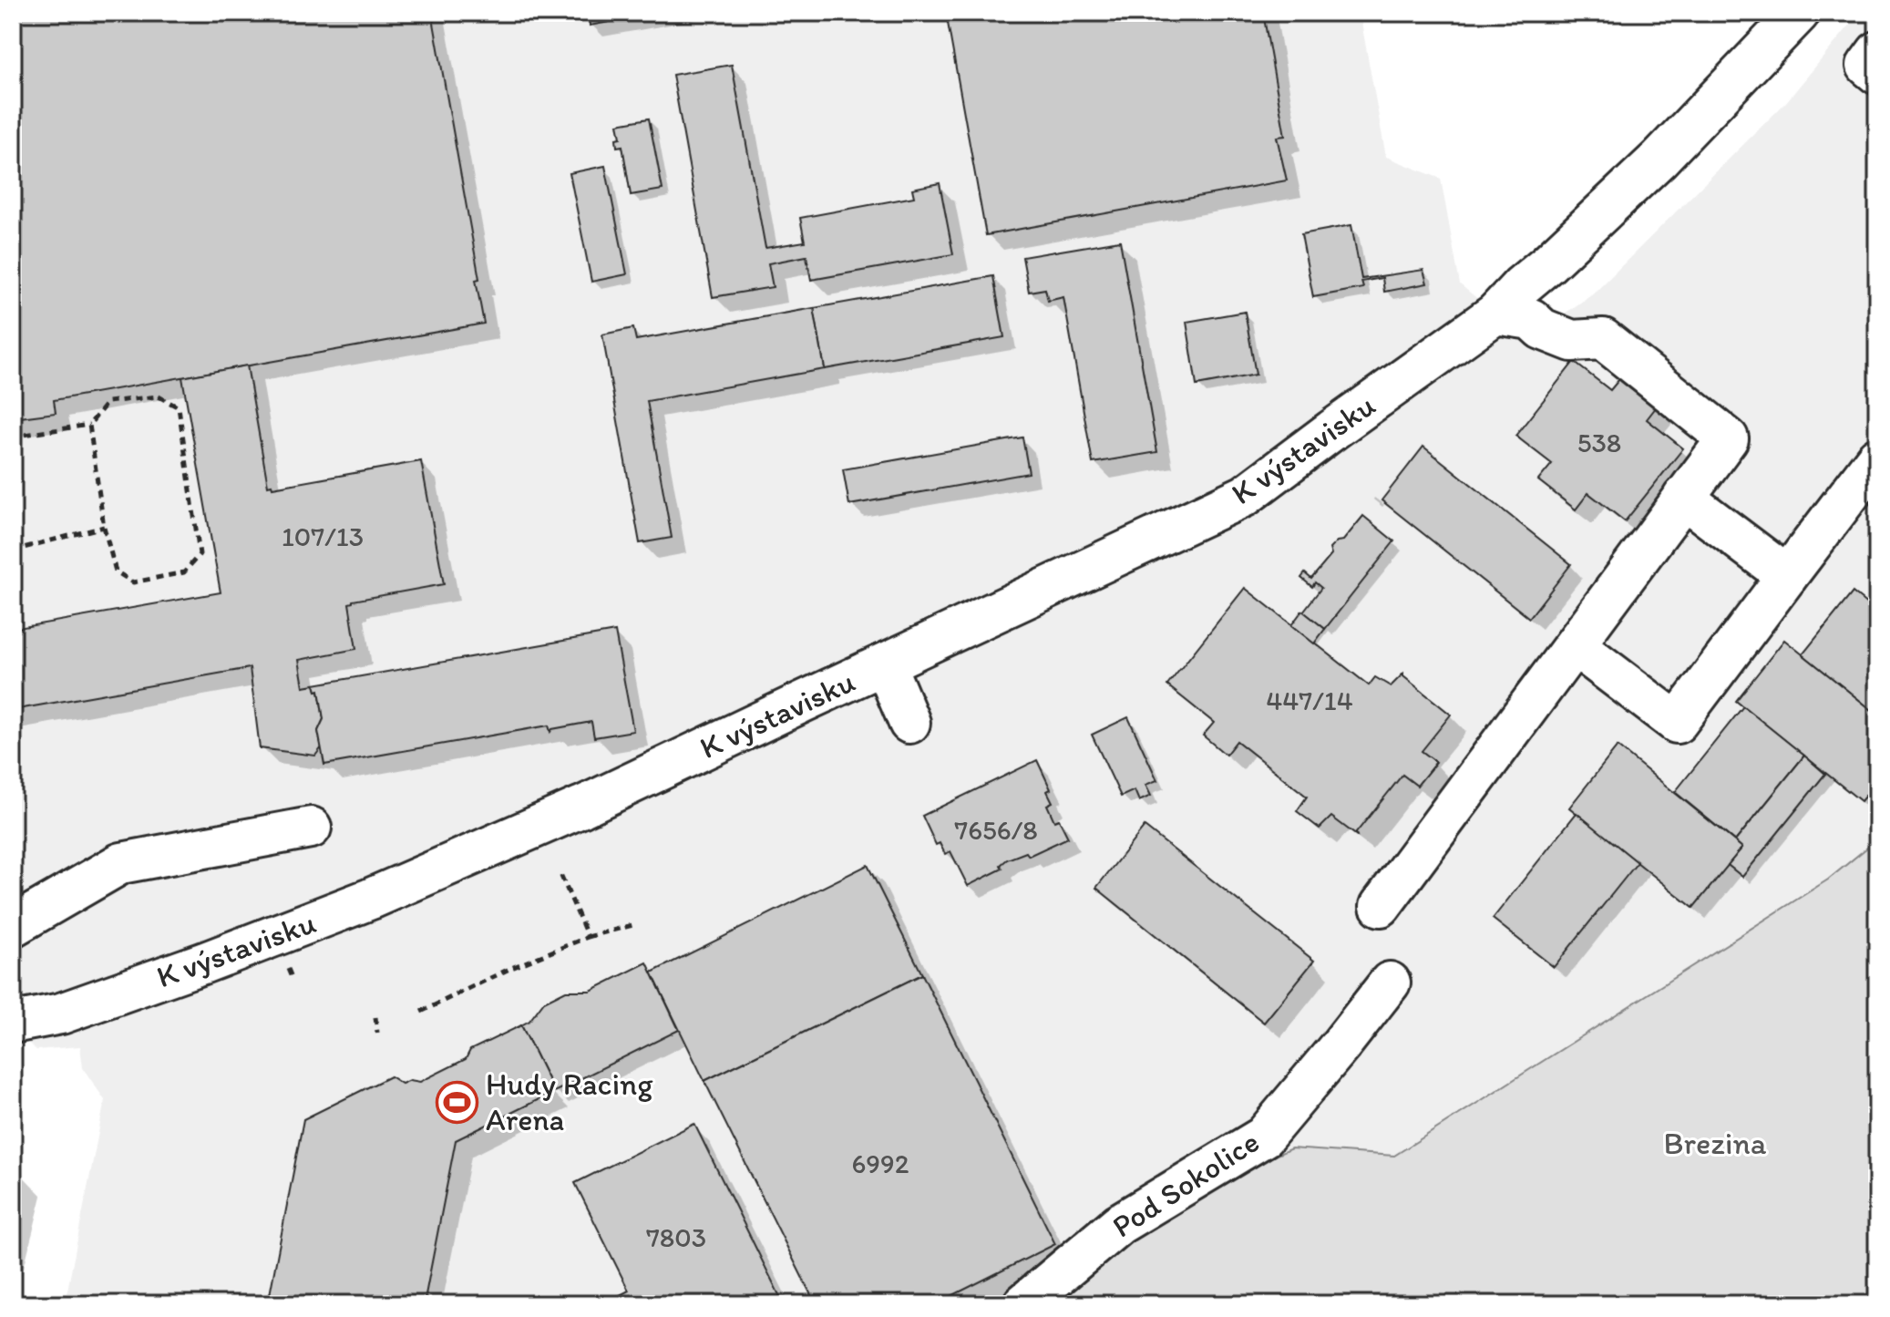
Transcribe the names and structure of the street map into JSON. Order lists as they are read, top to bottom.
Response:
{
  "streets": {
    "street": ["K výstavisku", "Pod Sokolice"]
  },
  "parks": ["Brezina"],
  "places": {
    "sports": ["Hudy Racing Arena"]
  },
  "house_numbers": [
    "538",
    "107/13",
    "447/14",
    "7656/8",
    "6992",
    "7803"
  ]
}
